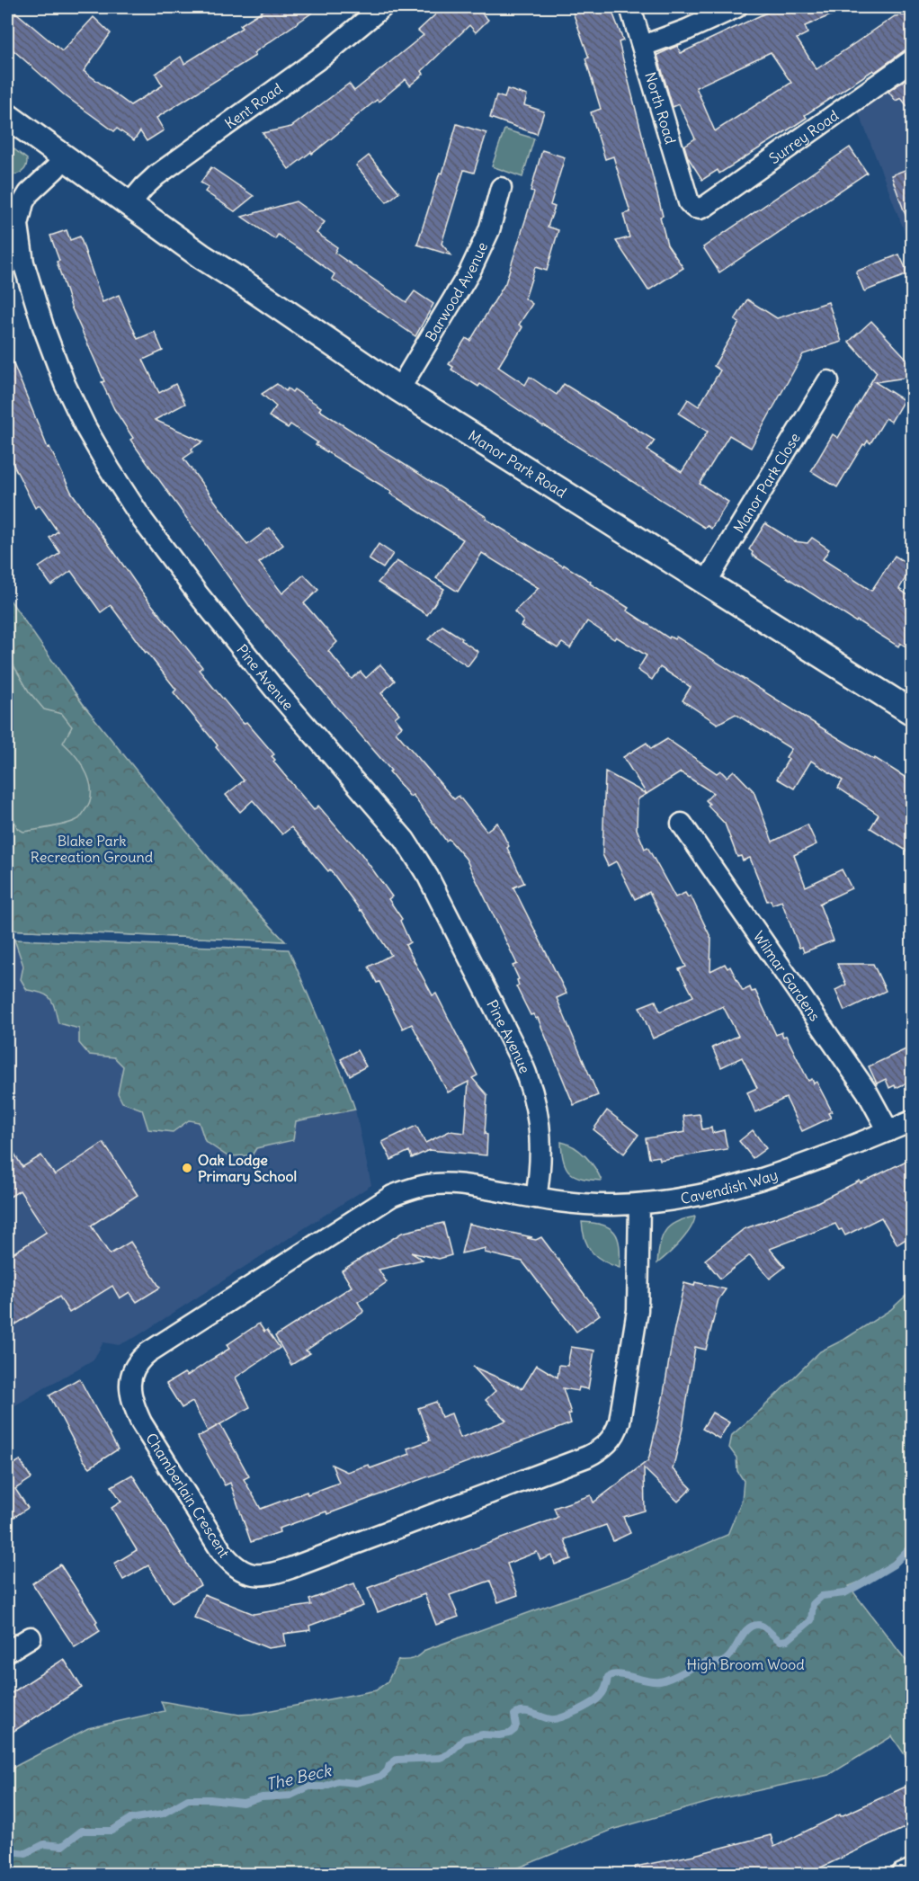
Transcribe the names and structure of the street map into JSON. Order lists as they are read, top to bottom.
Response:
{
  "streets": {
    "street": [
      "Kent Road",
      "North Road",
      "Surrey Road",
      "Barwood Avenue",
      "Manor Park Road",
      "Manor Park Close",
      "Pine Avenue",
      "Wilmar Gardens",
      "Cavendish Way",
      "Chamberlain Crescent"
    ]
  },
  "crossings": [
    ["Kent Road", "Manor Park Road"],
    ["North Road", "Surrey Road"],
    ["Barwood Avenue", "Manor Park Road"],
    ["Manor Park Road", "Manor Park Close"],
    ["Manor Park Road", "Pine Avenue"],
    ["Pine Avenue", "Cavendish Way"],
    ["Pine Avenue", "Chamberlain Crescent"],
    ["Wilmar Gardens", "Cavendish Way"],
    ["Cavendish Way", "Chamberlain Crescent"]
  ],
  "water": ["The Beck"],
  "parks": ["Blake Park Recreation Ground", "High Broom Wood"],
  "places": ["Oak Lodge Primary School"]
}
